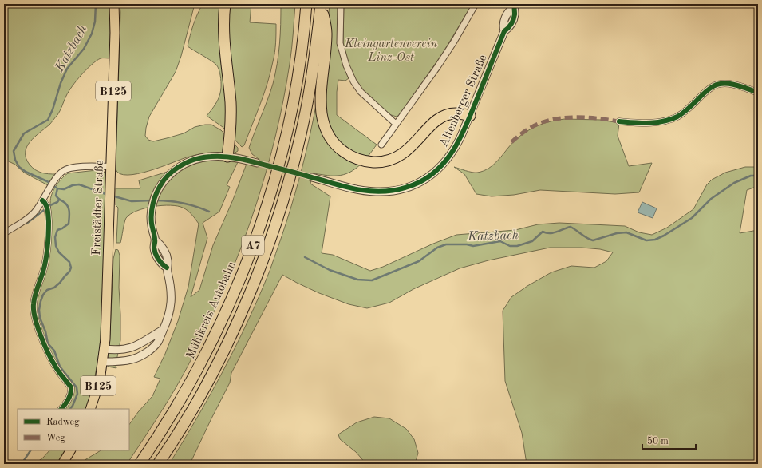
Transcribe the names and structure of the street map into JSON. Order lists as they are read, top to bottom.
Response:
{
  "streets": {
    "highway": ["A7", "Mühlkreis Autobahn"],
    "main road": ["B125", "Freistädter Straße"],
    "street": ["Altenberger Straße"]
  },
  "water": ["Katzbach"],
  "parks": ["Kleingartenverein Linz-Ost"],
  "legend": ["Radweg", "Weg"],
  "scale_bar": "50 m"
}
